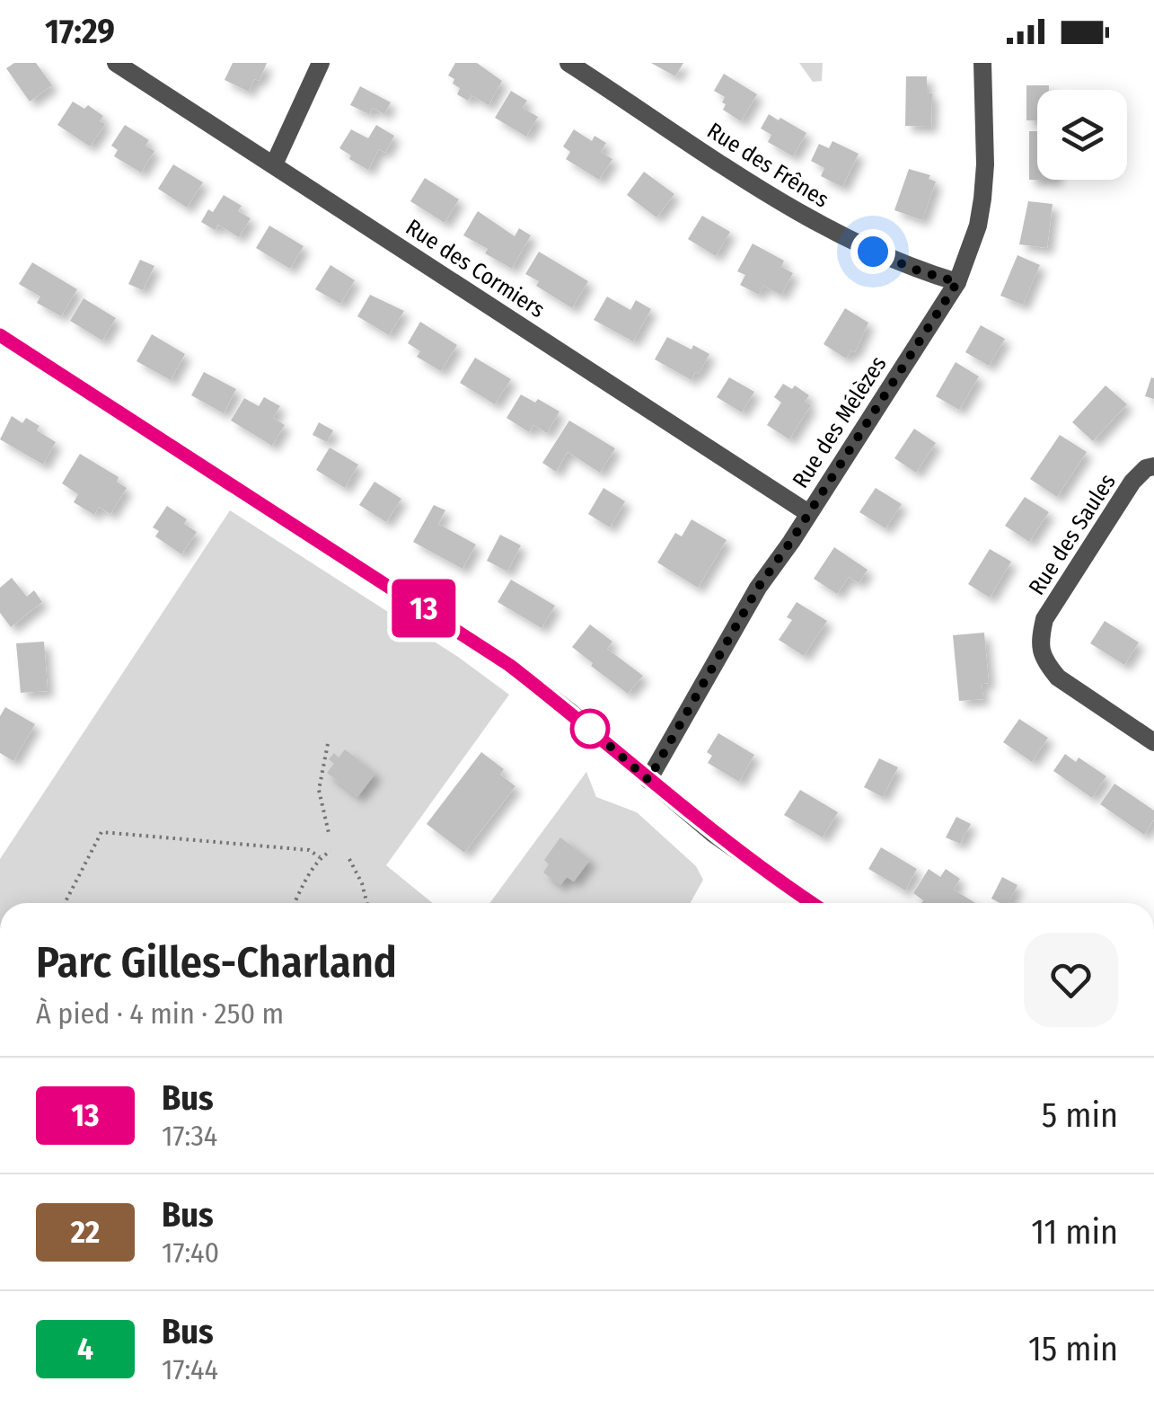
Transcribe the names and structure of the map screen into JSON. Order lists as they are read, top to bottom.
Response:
{
  "streets": {
    "street": [
      "Rue des Frênes",
      "Rue des Cormiers",
      "Rue des Mélèzes",
      "Rue des Saules"
    ]
  },
  "crossings": [
    ["Rue des Frênes", "Rue des Mélèzes"],
    ["Rue des Cormiers", "Rue des Mélèzes"]
  ],
  "lines": ["bus line 13"],
  "page": {
    "status": "17:29",
    "on_map": "13",
    "heading": ["Parc Gilles-Charland", "À pied · 4 min · 250 m"],
    "list": [
      {
        "mark": "13",
        "name": "Bus",
        "note": "17:34",
        "value": "5 min"
      },
      {
        "mark": "22",
        "name": "Bus",
        "note": "17:40",
        "value": "11 min"
      },
      {
        "mark": "4",
        "name": "Bus",
        "note": "17:44",
        "value": "15 min"
      }
    ]
  }
}
